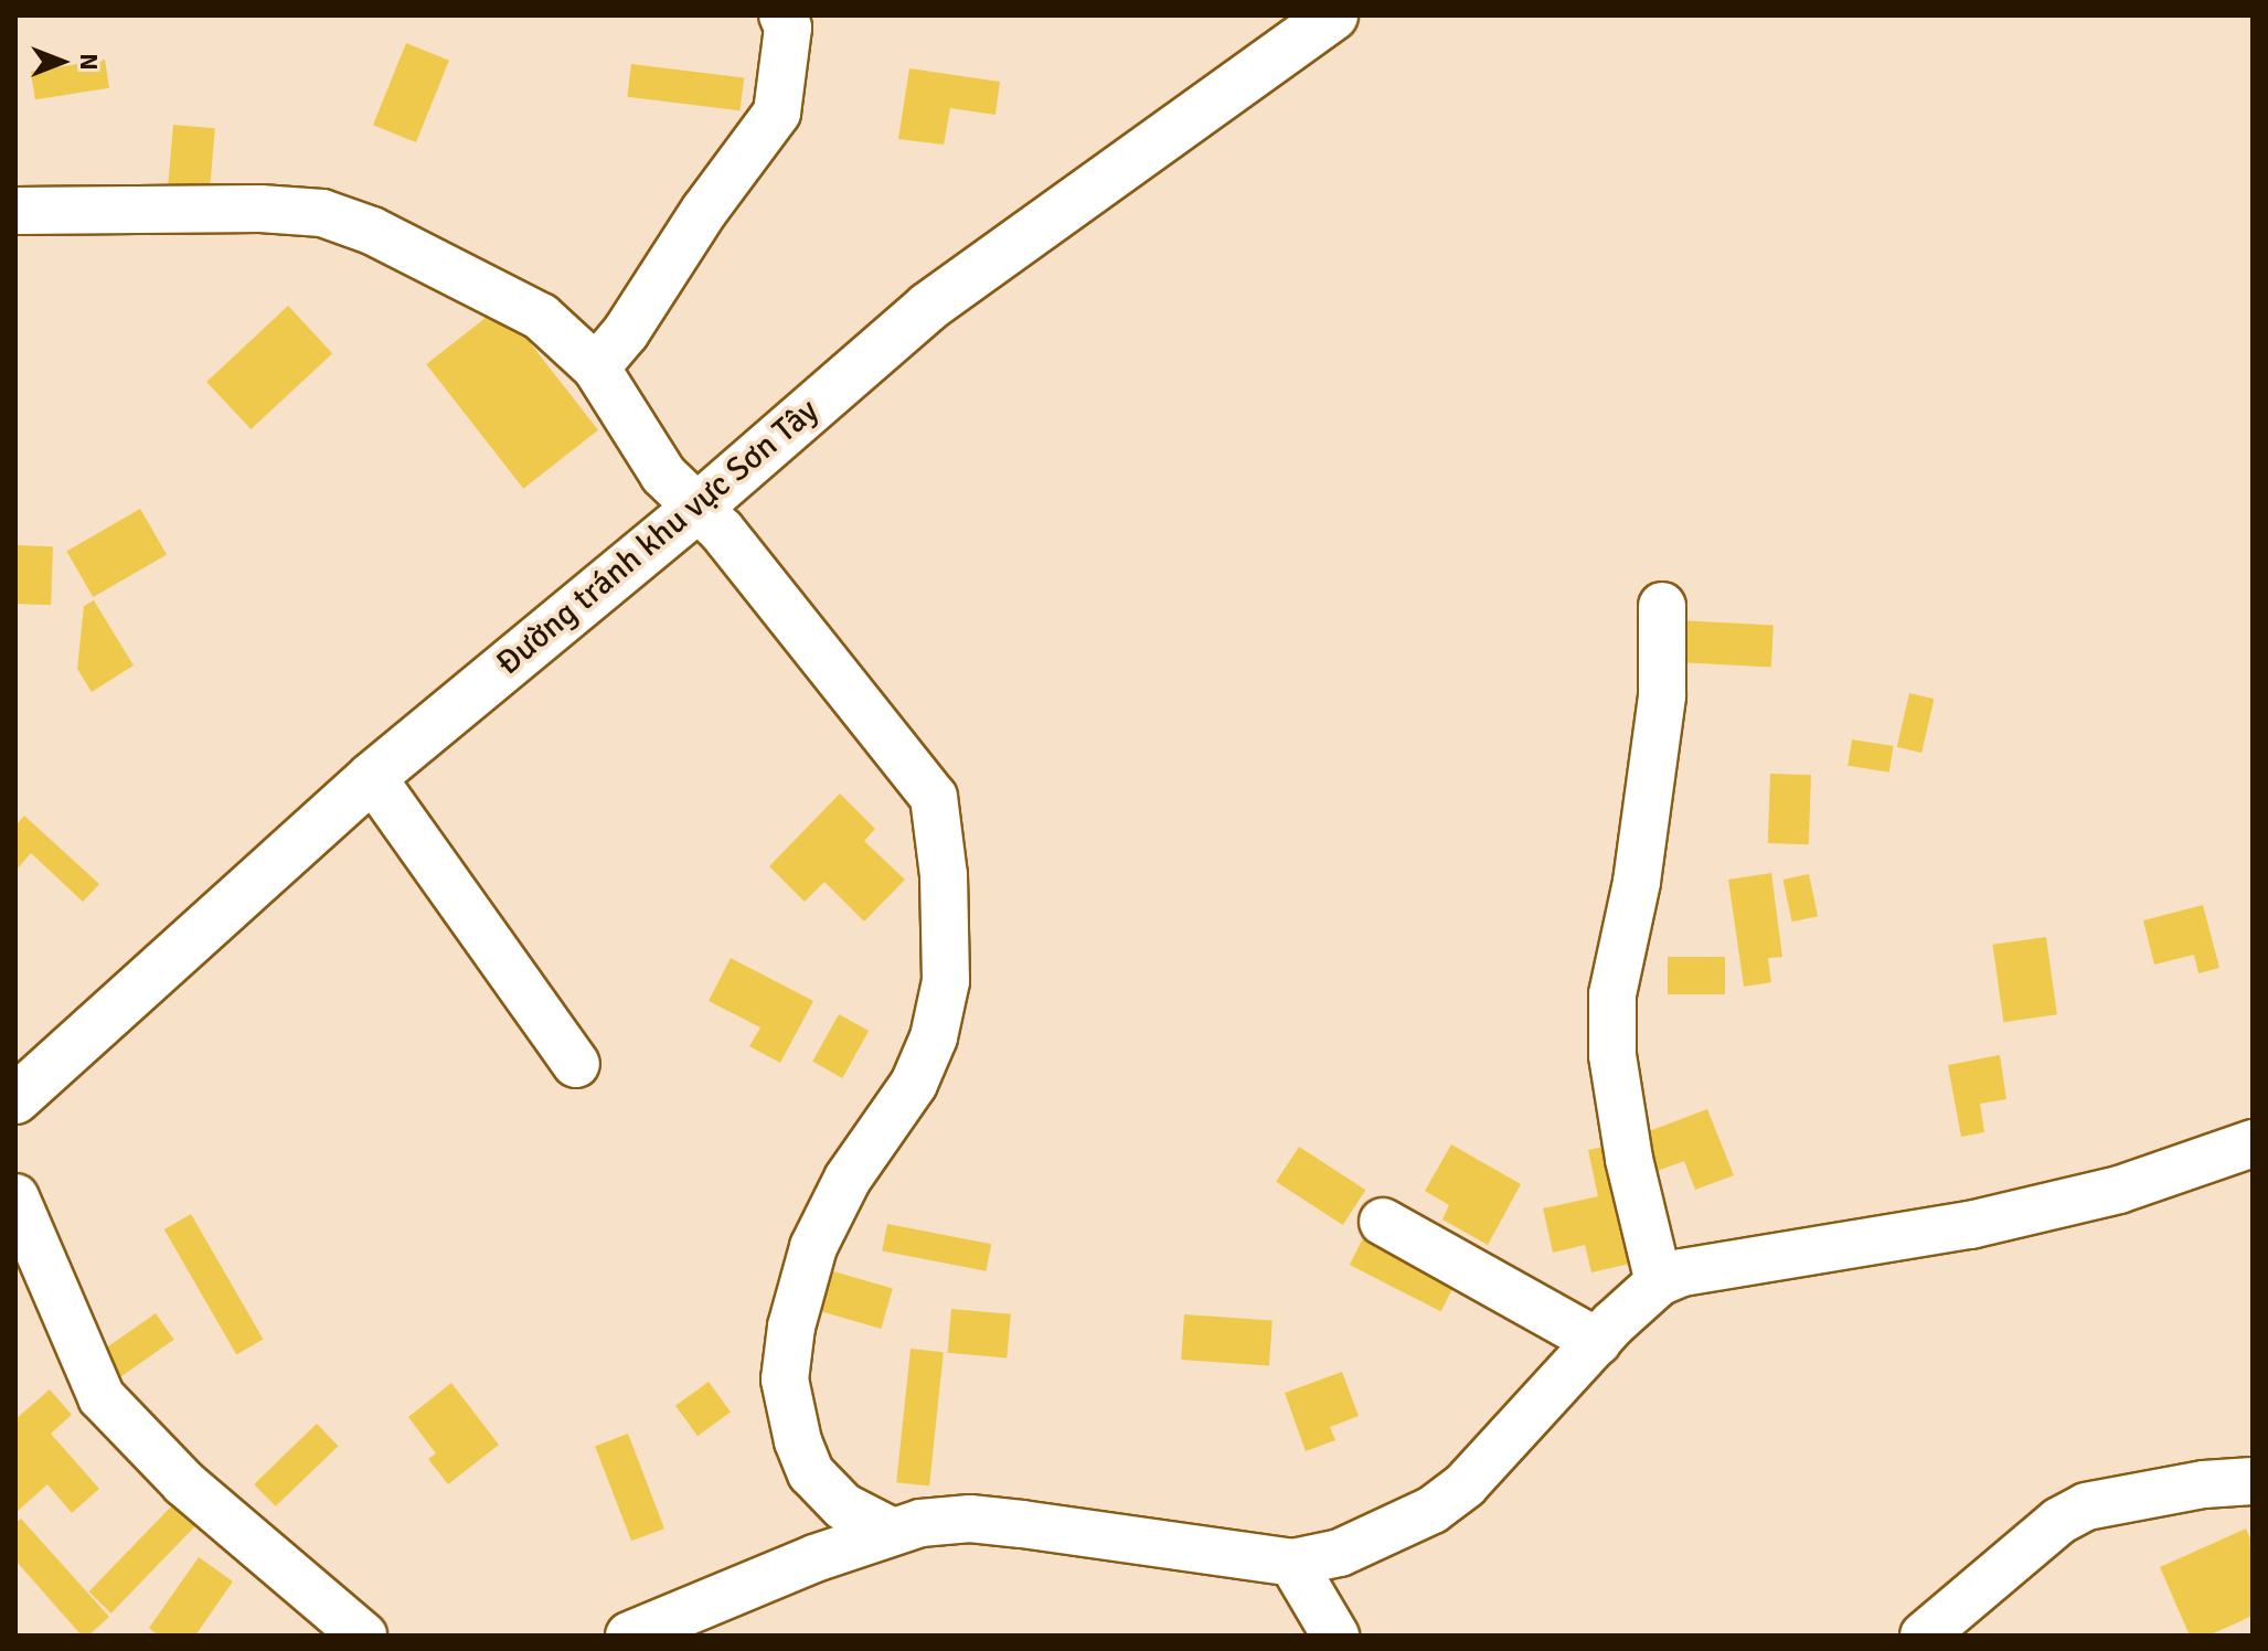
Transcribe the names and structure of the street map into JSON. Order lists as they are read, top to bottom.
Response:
{
  "streets": {
    "highway": ["Đường tránh khu vực Sơn Tây"]
  },
  "north": "right"
}
